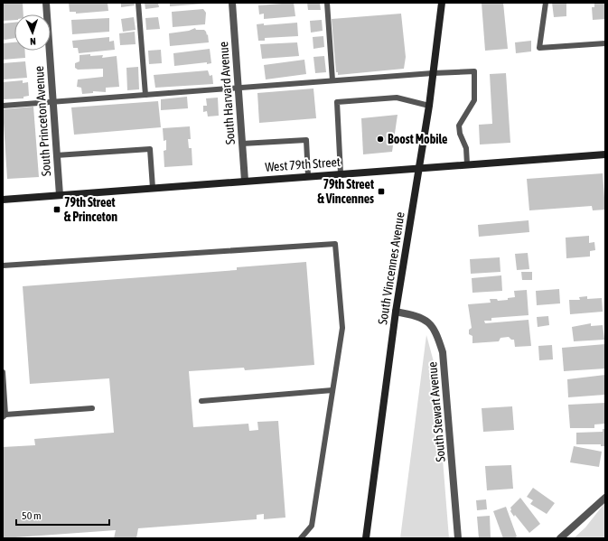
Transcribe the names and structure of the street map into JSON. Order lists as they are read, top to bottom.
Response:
{
  "streets": {
    "main road": ["West 79th Street", "South Vincennes Avenue"],
    "street": ["South Harvard Avenue", "South Princeton Avenue", "South Stewart Avenue"]
  },
  "crossings": [
    ["South Harvard Avenue", "West 79th Street"],
    ["South Princeton Avenue", "West 79th Street"],
    ["West 79th Street", "South Vincennes Avenue"],
    ["South Vincennes Avenue", "South Stewart Avenue"]
  ],
  "places": {
    "other": ["Boost Mobile"],
    "transit": ["79th Street & Vincennes", "79th Street & Princeton"]
  },
  "scale_bar": "50 m",
  "north": "bottom"
}
